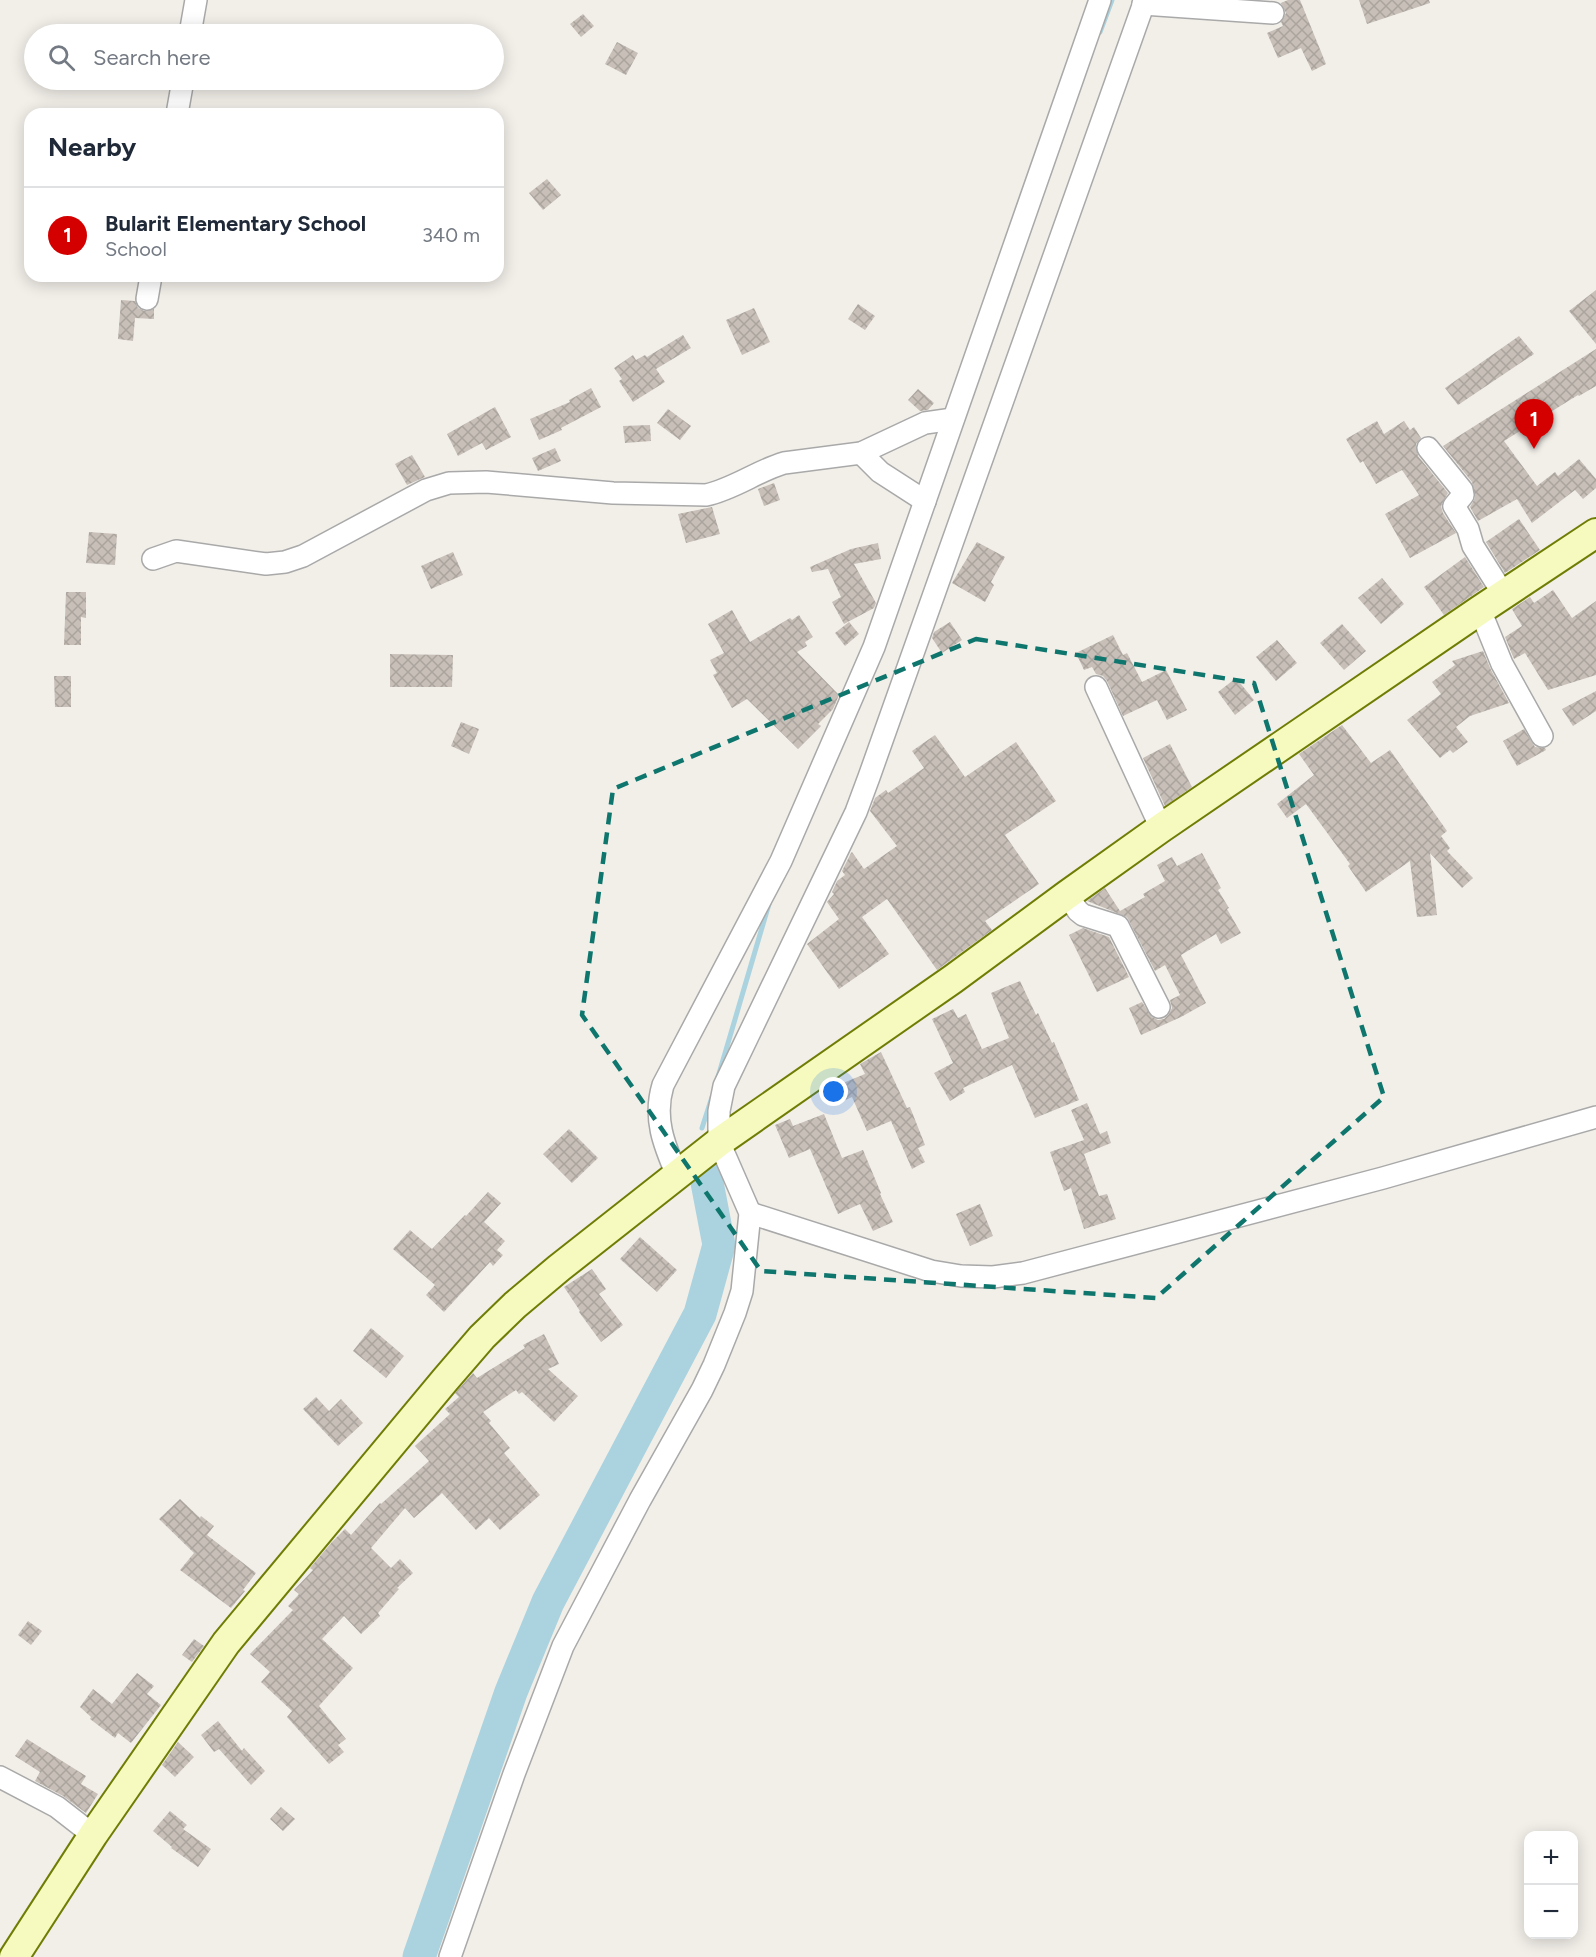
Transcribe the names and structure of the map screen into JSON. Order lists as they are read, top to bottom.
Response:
{
  "page": {
    "search": "Search here",
    "heading": "Nearby",
    "list": [
      {
        "mark": "1",
        "name": "Bularit Elementary School",
        "note": "School",
        "value": "340 m"
      }
    ],
    "pins": "1",
    "map_buttons": ["+", "−"]
  }
}
